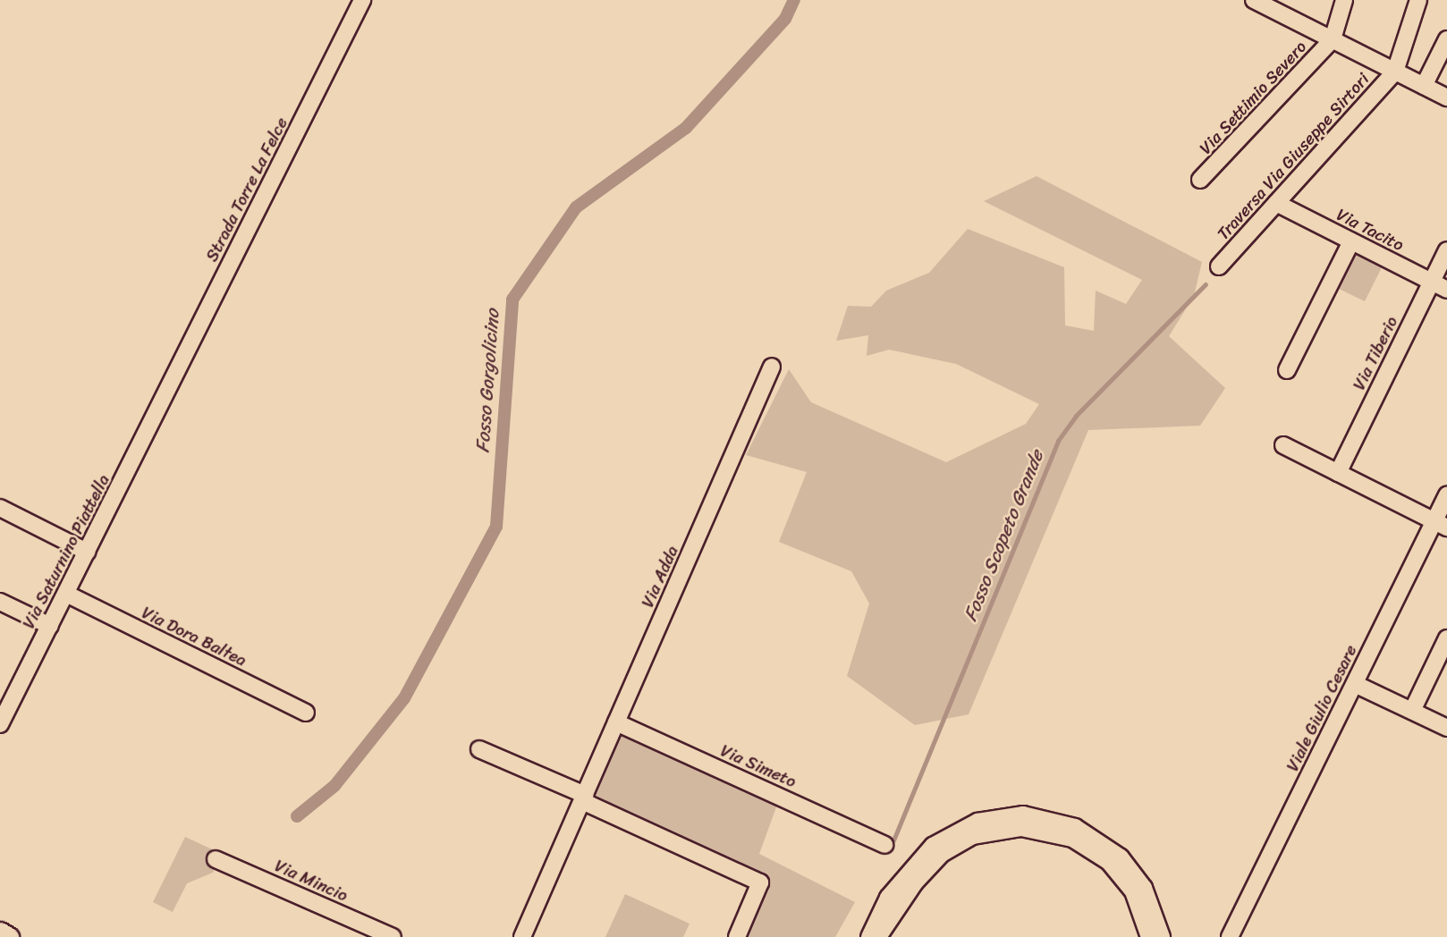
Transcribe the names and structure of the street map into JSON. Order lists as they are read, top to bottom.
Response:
{
  "streets": {
    "street": [
      "Via Settimio Severo",
      "Traversa Via Giuseppe Sirtori",
      "Strada Torre La Felce",
      "Via Tacito",
      "Via Tiberio",
      "Via Saturnino Piattella",
      "Via Adda",
      "Via Dora Baltea",
      "Viale Giulio Cesare",
      "Via Simeto",
      "Via Mincio"
    ]
  },
  "crossings": [
    ["Traversa Via Giuseppe Sirtori", "Via Tacito"],
    ["Strada Torre La Felce", "Via Saturnino Piattella"],
    ["Via Tacito", "Via Tiberio"],
    ["Via Saturnino Piattella", "Via Dora Baltea"],
    ["Via Adda", "Via Simeto"]
  ],
  "water": ["Fosso Gorgolicino", "Fosso Scopeto Grande"]
}
